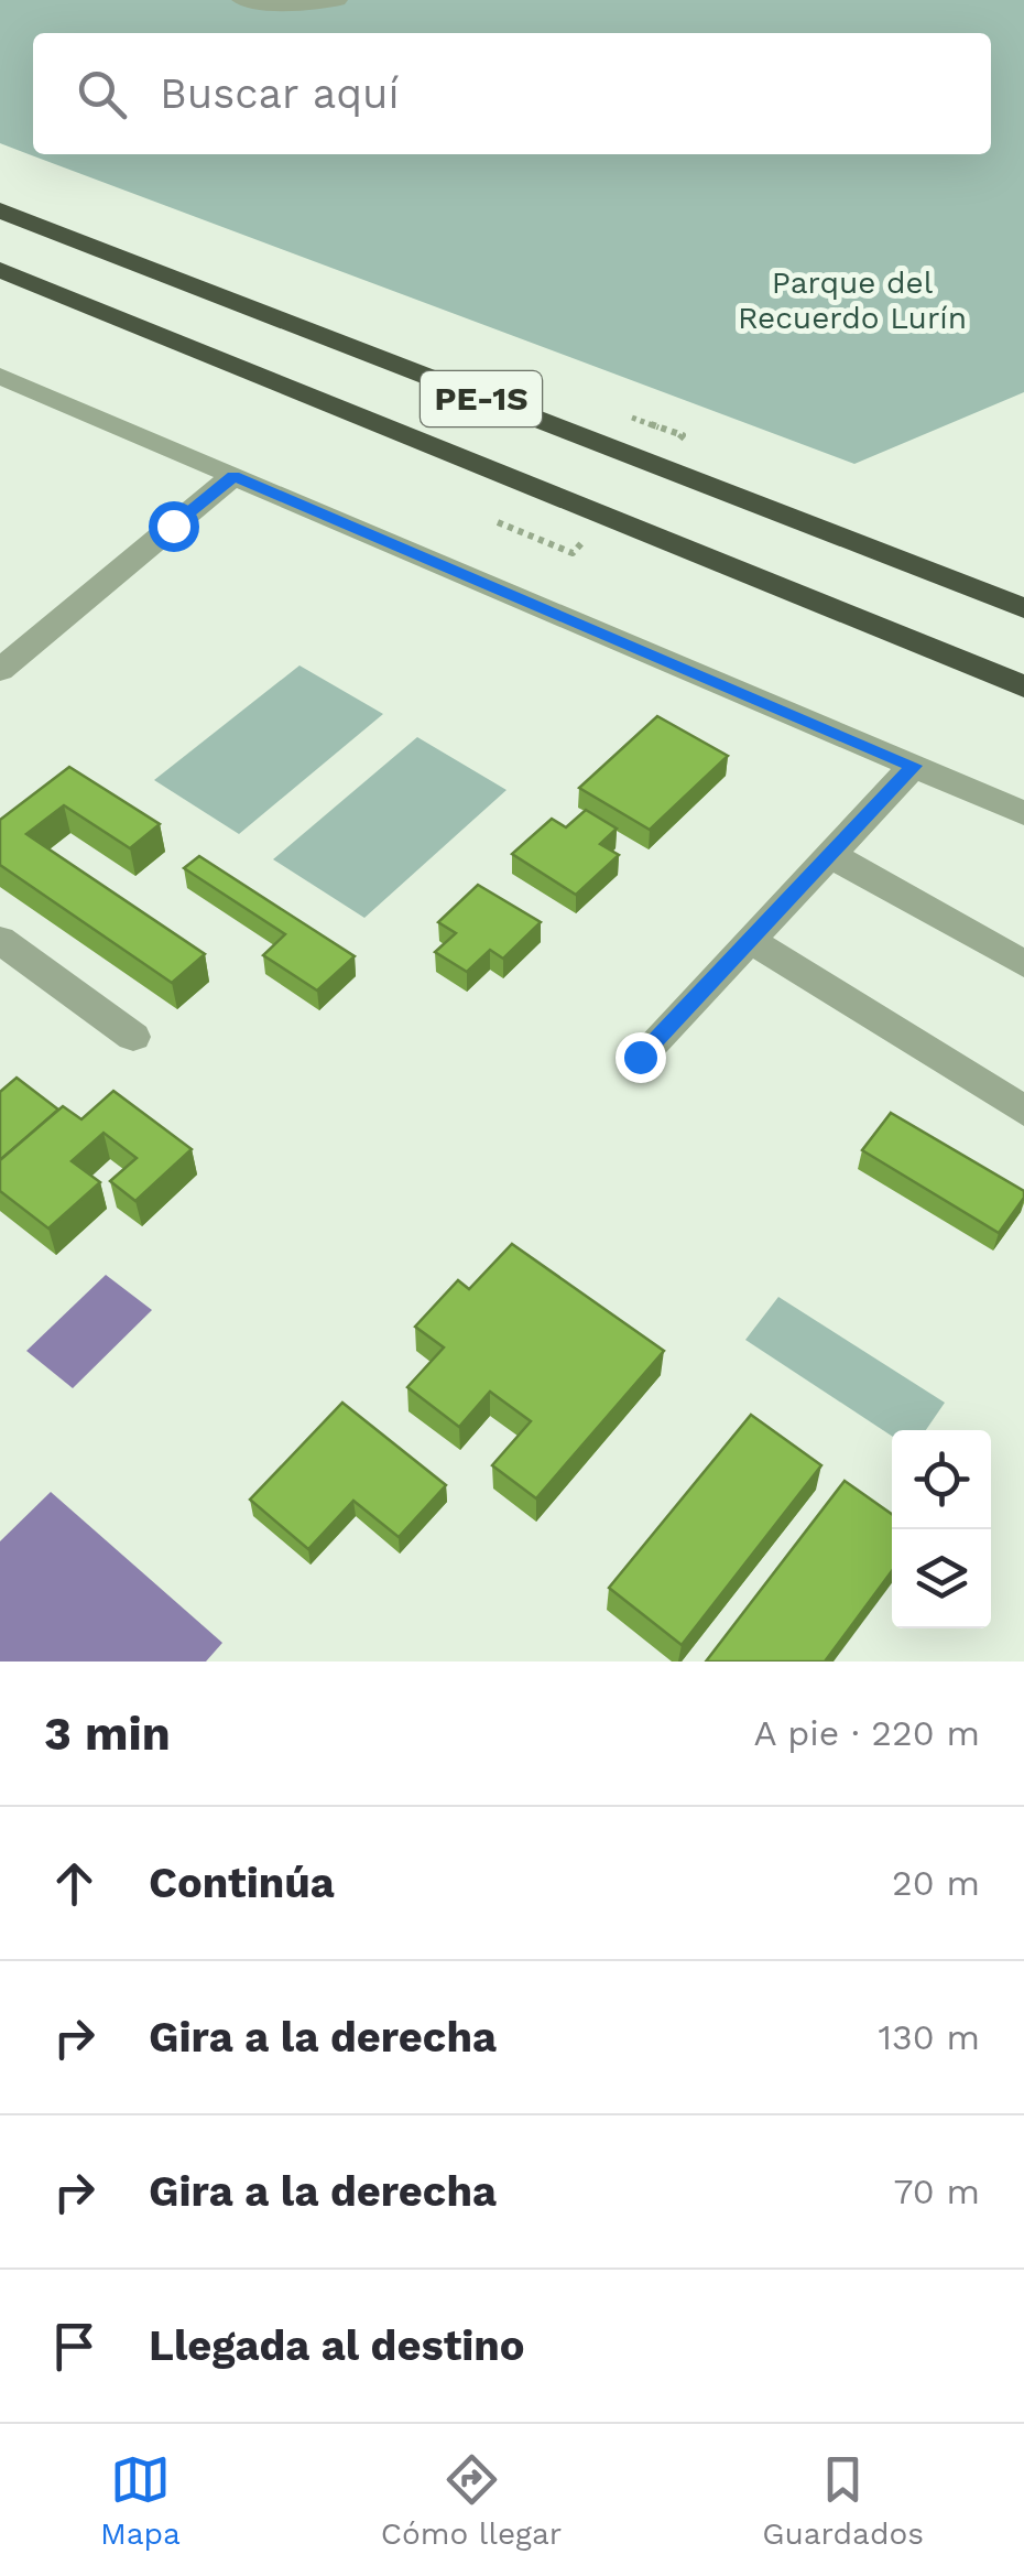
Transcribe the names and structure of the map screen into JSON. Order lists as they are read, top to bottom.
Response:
{
  "streets": {
    "highway": ["PE-1S"]
  },
  "parks": ["Parque del Recuerdo Lurín"],
  "page": {
    "search": "Buscar aquí",
    "heading": ["3 min", "A pie · 220 m"],
    "list": [
      ["Continúa", "20 m"],
      ["Gira a la derecha", "130 m"],
      ["Gira a la derecha", "70 m"],
      "Llegada al destino"
    ],
    "nav": ["Mapa", "Cómo llegar", "Guardados"]
  }
}
